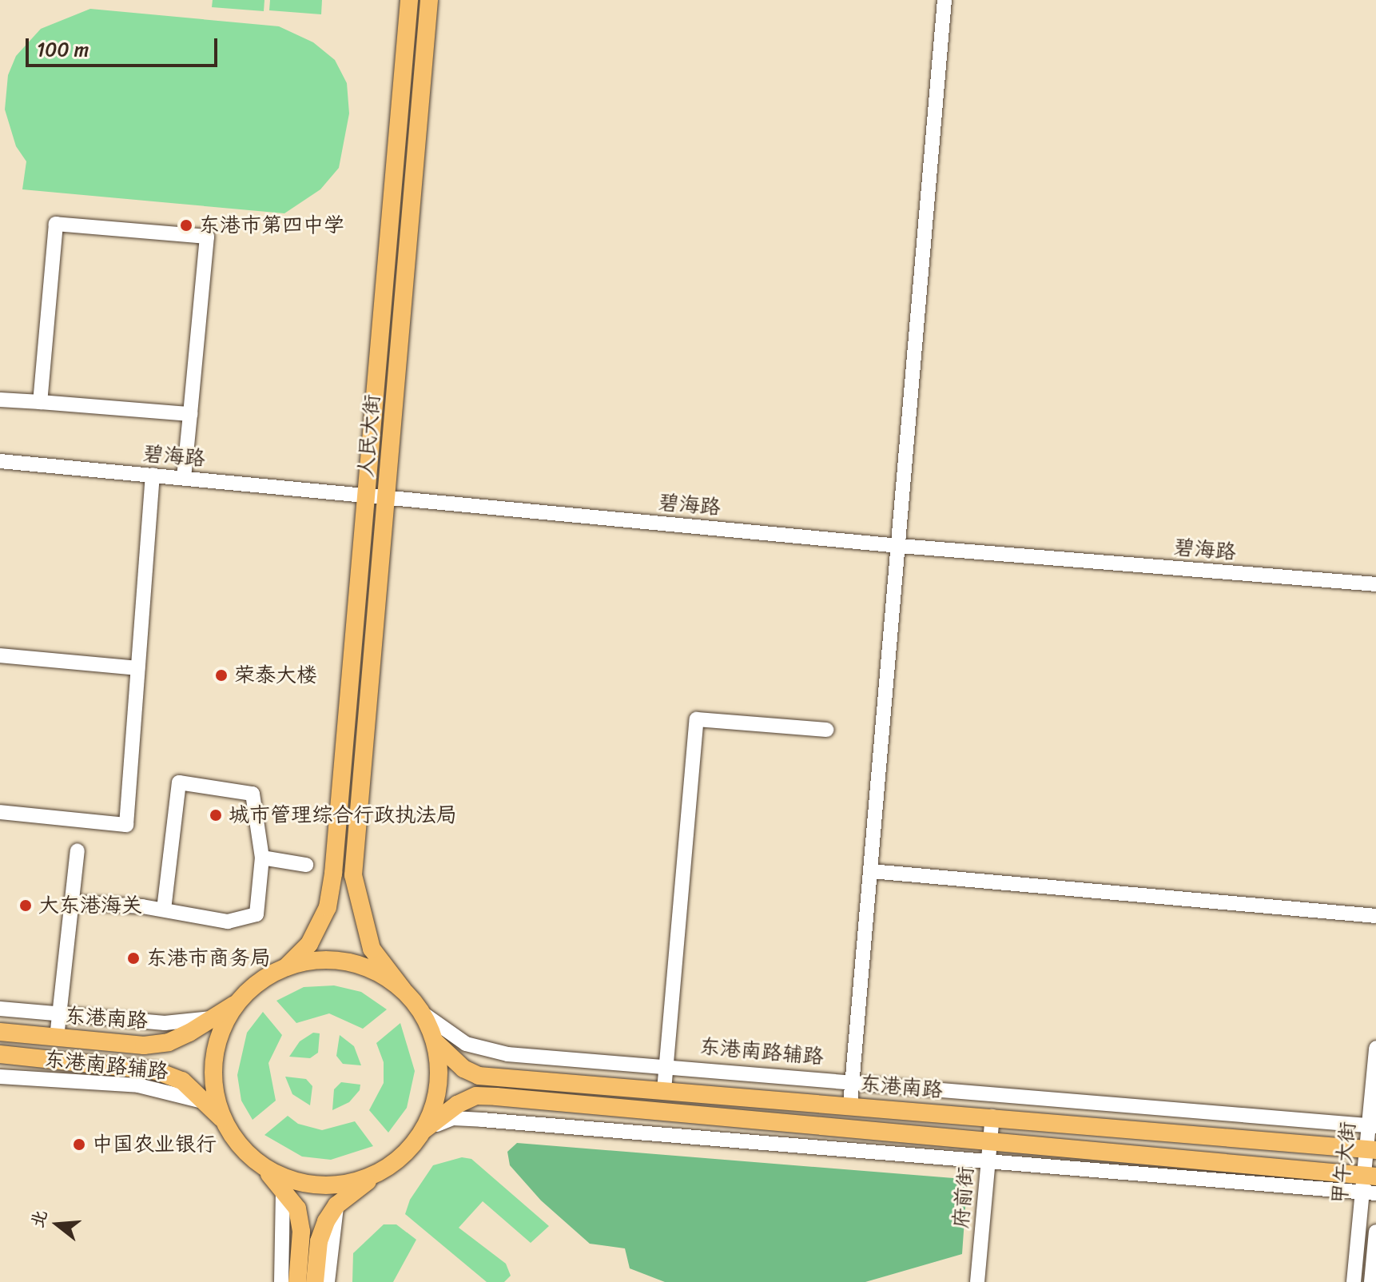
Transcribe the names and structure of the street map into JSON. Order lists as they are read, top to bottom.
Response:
{
  "streets": {
    "main road": ["人民大街", "东港南路"],
    "street": [
      "碧海路",
      "东港南路辅路",
      "甲午大街",
      "府前街"
    ]
  },
  "crossings": [
    ["人民大街", "碧海路"],
    ["人民大街", "东港南路"],
    ["人民大街", "东港南路辅路"],
    ["东港南路", "东港南路辅路"],
    ["东港南路", "甲午大街"],
    ["东港南路", "府前街"],
    ["东港南路辅路", "甲午大街"]
  ],
  "places": [
    "东港市第四中学",
    "荣泰大楼",
    "城市管理综合行政执法局",
    "大东港海关",
    "东港市商务局",
    "中国农业银行"
  ],
  "scale_bar": "100 m",
  "north": "left"
}
